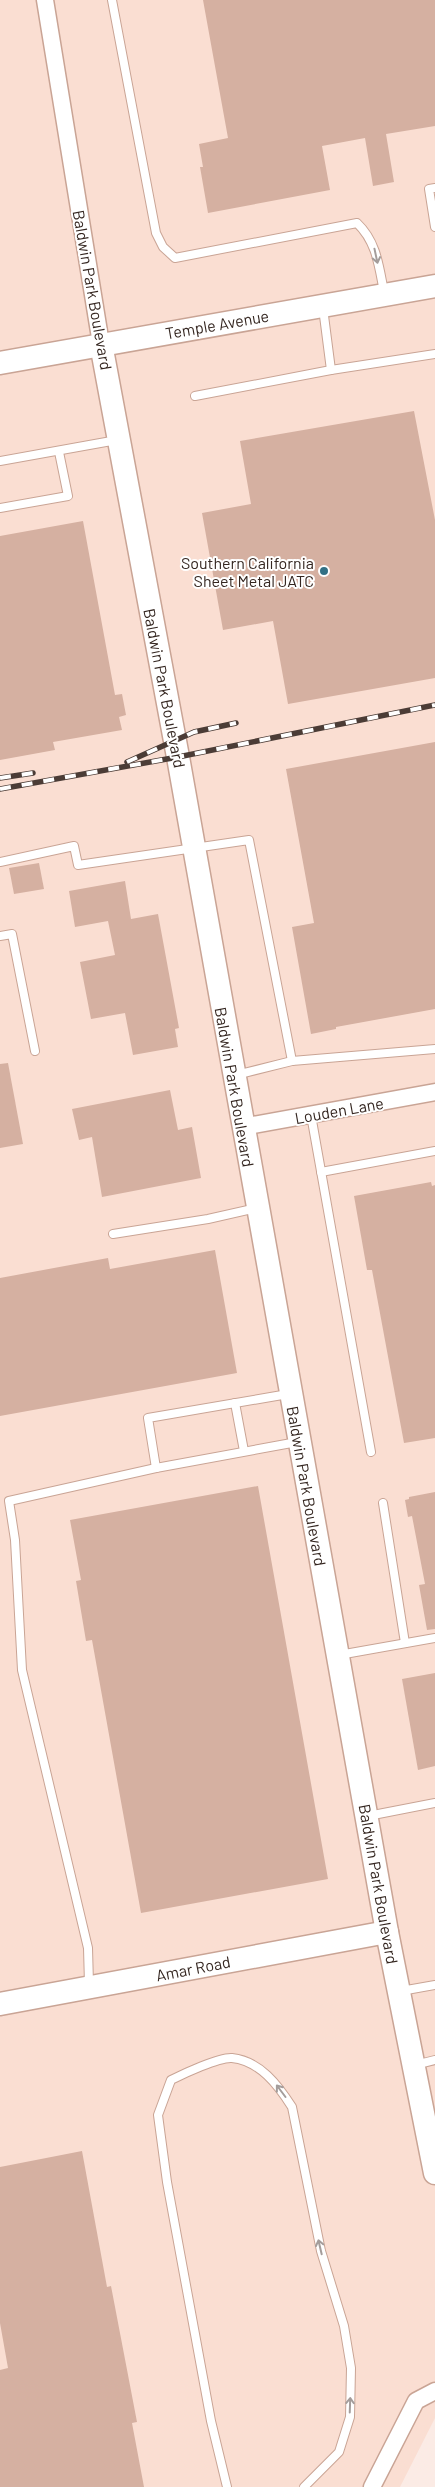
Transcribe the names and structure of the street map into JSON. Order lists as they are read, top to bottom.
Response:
{
  "streets": {
    "main road": ["Baldwin Park Boulevard", "Temple Avenue", "Amar Road"],
    "street": ["Louden Lane"]
  },
  "crossings": [
    ["Baldwin Park Boulevard", "Temple Avenue"],
    ["Baldwin Park Boulevard", "Louden Lane"],
    ["Baldwin Park Boulevard", "Amar Road"]
  ],
  "places": ["Southern California Sheet Metal JATC"]
}
